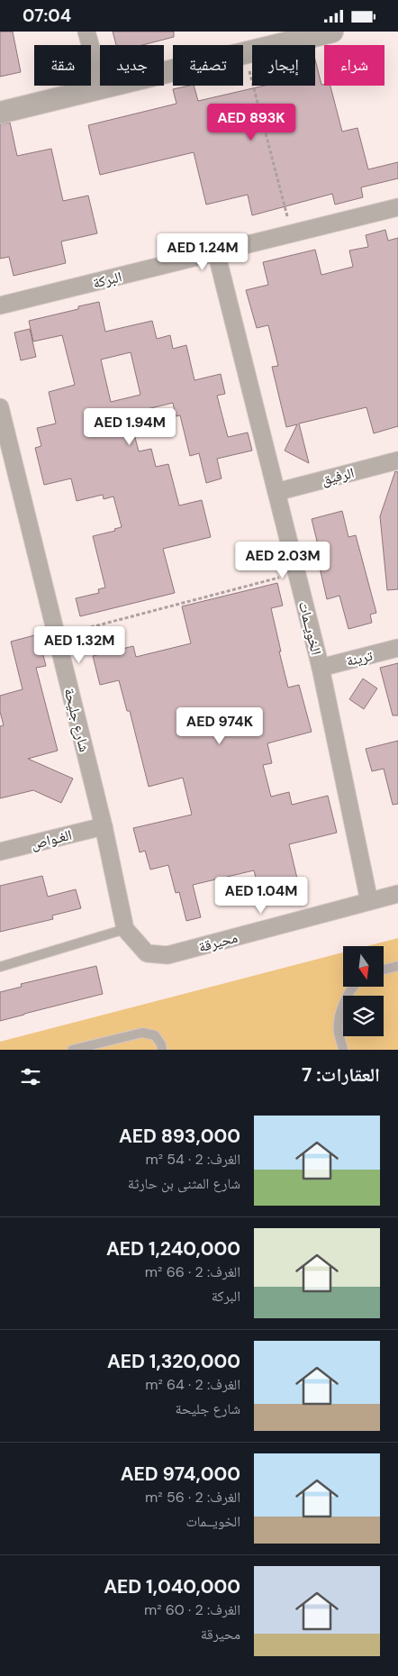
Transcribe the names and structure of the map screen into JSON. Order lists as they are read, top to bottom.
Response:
{
  "streets": {
    "street": [
      "البركة",
      "الرفيق",
      "الخويــمات",
      "ترينة",
      "شارع جليحة",
      "الغـواص",
      "محيرقة"
    ]
  },
  "crossings": [
    ["البركة", "الخويــمات"],
    ["الرفيق", "الخويــمات"],
    ["الخويــمات", "ترينة"],
    ["الخويــمات", "محيرقة"],
    ["شارع جليحة", "الغـواص"],
    ["شارع جليحة", "محيرقة"]
  ],
  "north": "bottom",
  "page": {
    "status": "07:04",
    "chip": [
      "شراء",
      "إيجار",
      "تصفية",
      "جديد",
      "شقة"
    ],
    "price": [
      "AED 893K",
      "AED 1.24M",
      "AED 1.94M",
      "AED 2.03M",
      "AED 1.32M",
      "AED 974K",
      "AED 1.04M"
    ],
    "heading": "العقارات: 7",
    "list": [
      {
        "name": "AED 893,000",
        "note": "الغرف: 2 · 54 m² · شارع المثنى بن حارثة"
      },
      {
        "name": "AED 1,240,000",
        "note": "الغرف: 2 · 66 m² · البركة"
      },
      {
        "name": "AED 1,320,000",
        "note": "الغرف: 2 · 64 m² · شارع جليحة"
      },
      {
        "name": "AED 974,000",
        "note": "الغرف: 2 · 56 m² · الخويــمات"
      },
      {
        "name": "AED 1,040,000",
        "note": "الغرف: 2 · 60 m² · محيرقة"
      }
    ]
  }
}
